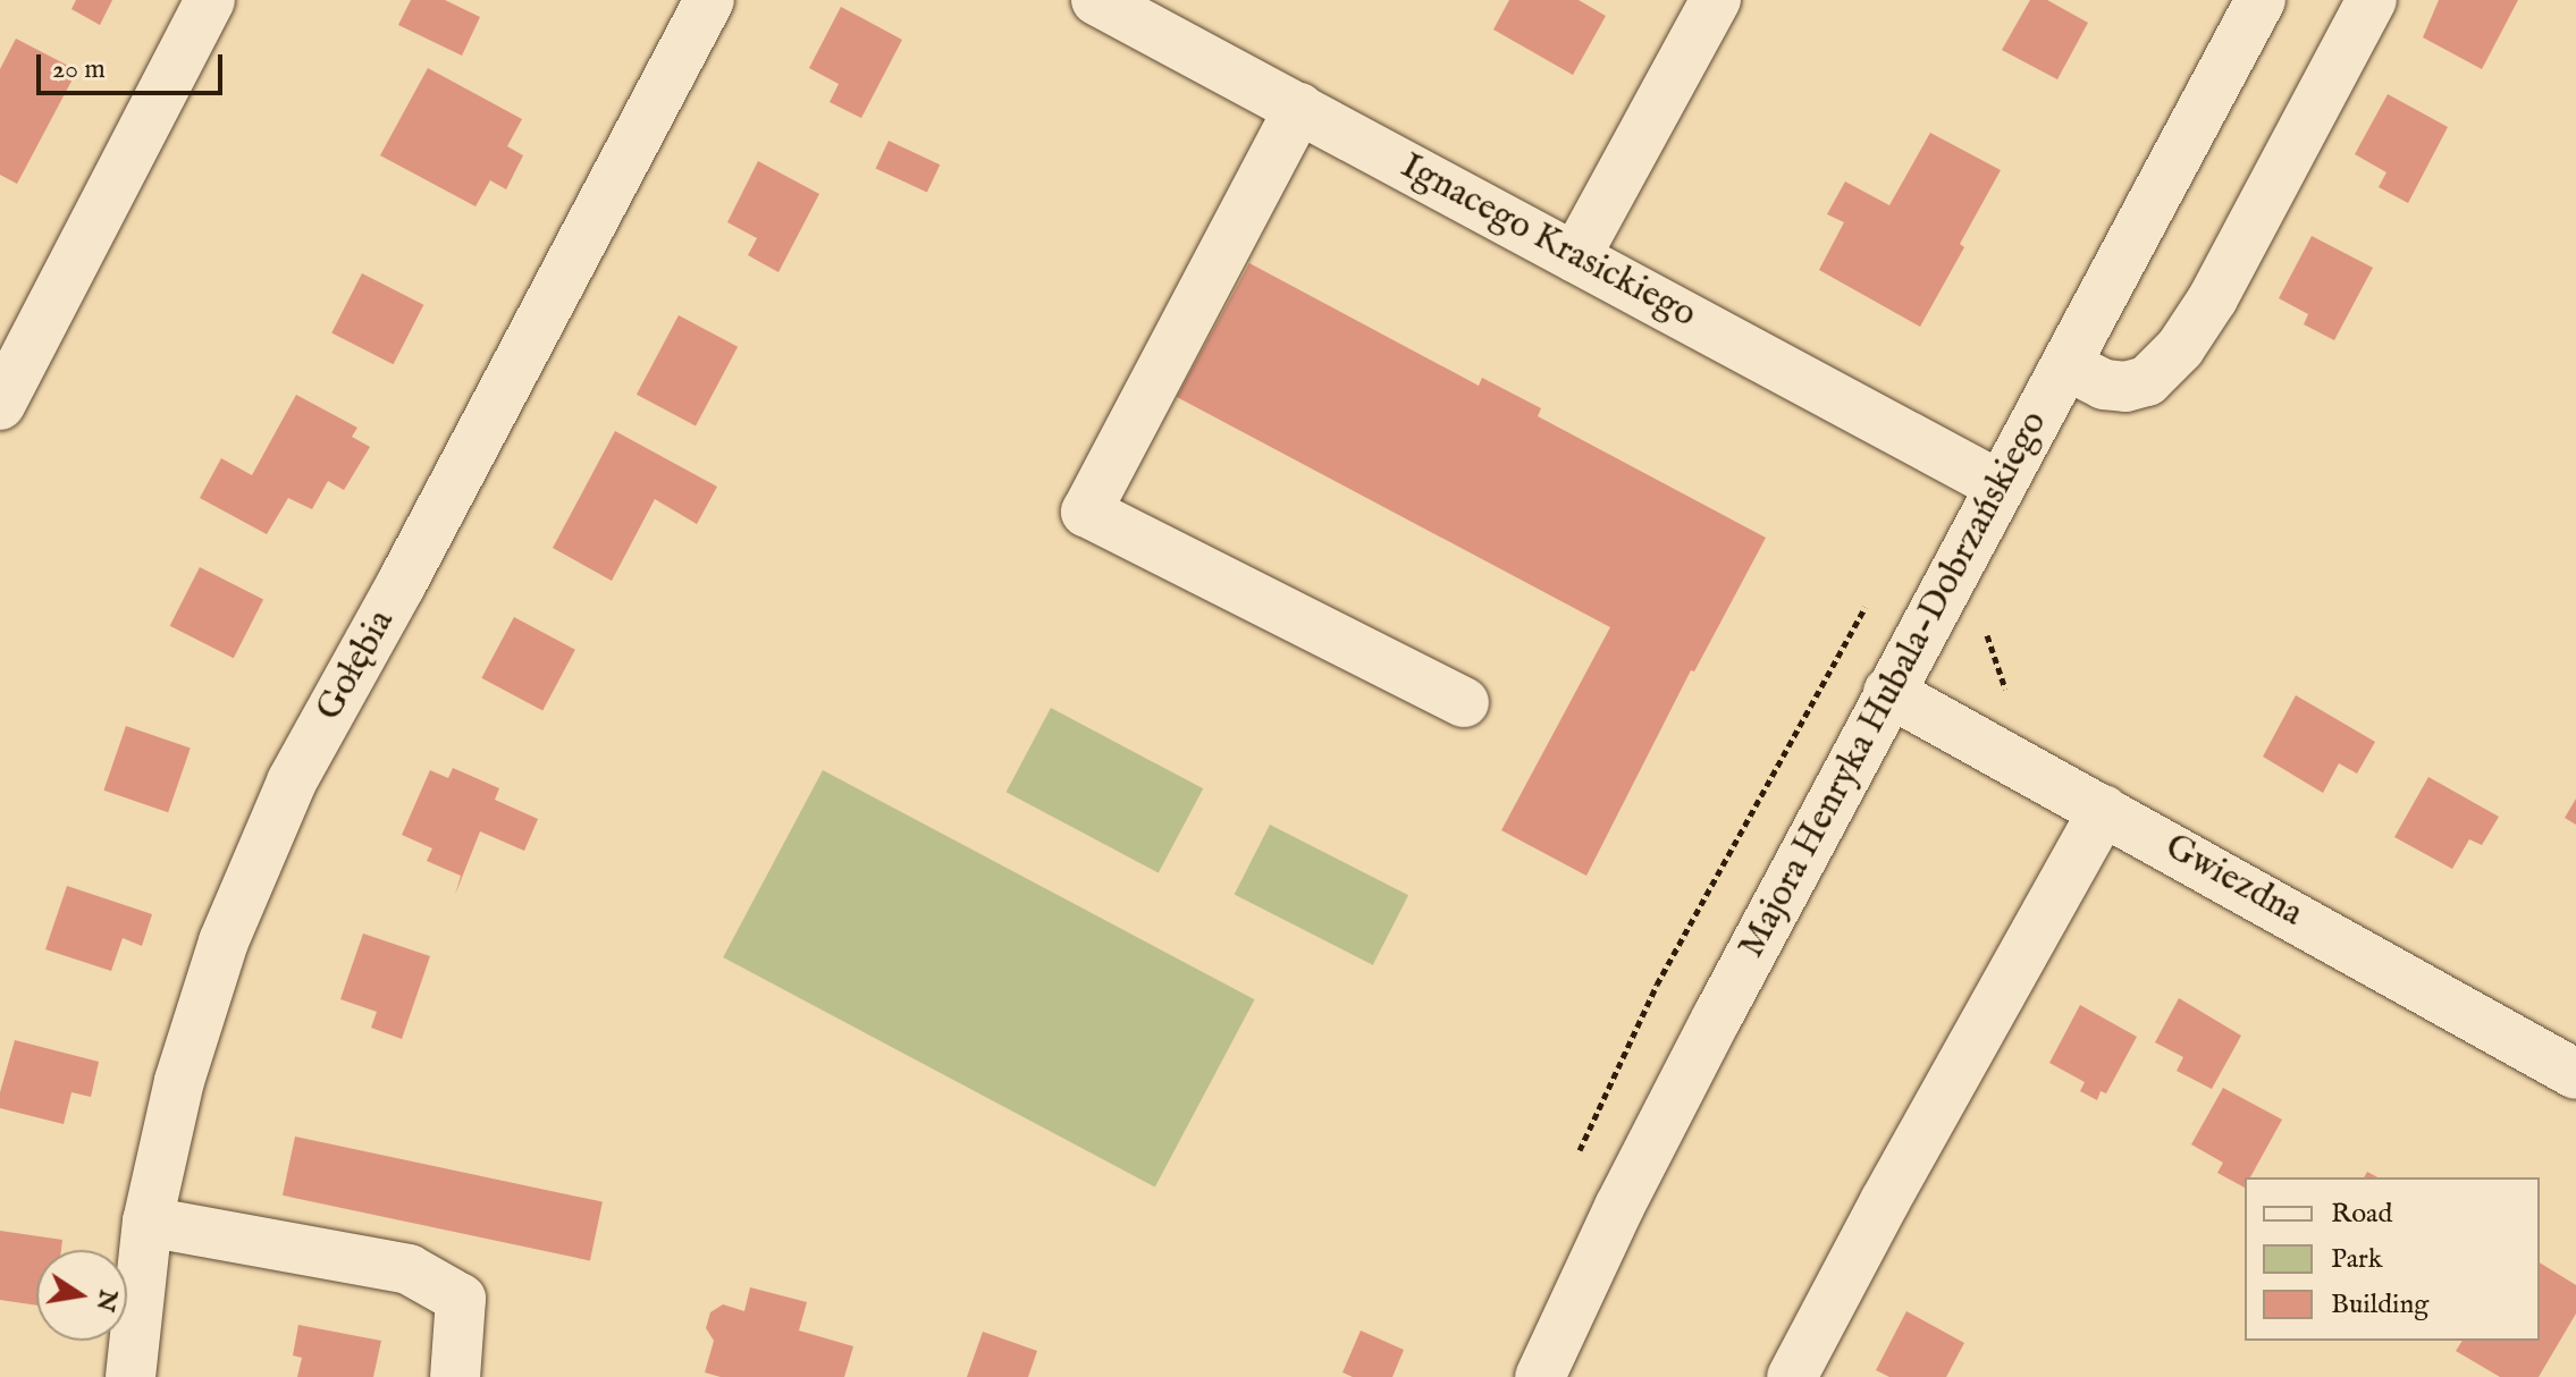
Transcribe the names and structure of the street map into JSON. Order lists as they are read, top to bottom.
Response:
{
  "streets": {
    "street": [
      "Ignacego Krasickiego",
      "Gołębia",
      "Majora Henryka Hubala-Dobrzańskiego",
      "Gwiezdna"
    ]
  },
  "crossings": [
    ["Ignacego Krasickiego", "Majora Henryka Hubala-Dobrzańskiego"],
    ["Majora Henryka Hubala-Dobrzańskiego", "Gwiezdna"]
  ],
  "legend": ["Road", "Park", "Building"],
  "scale_bar": "20 m",
  "north": "right"
}
